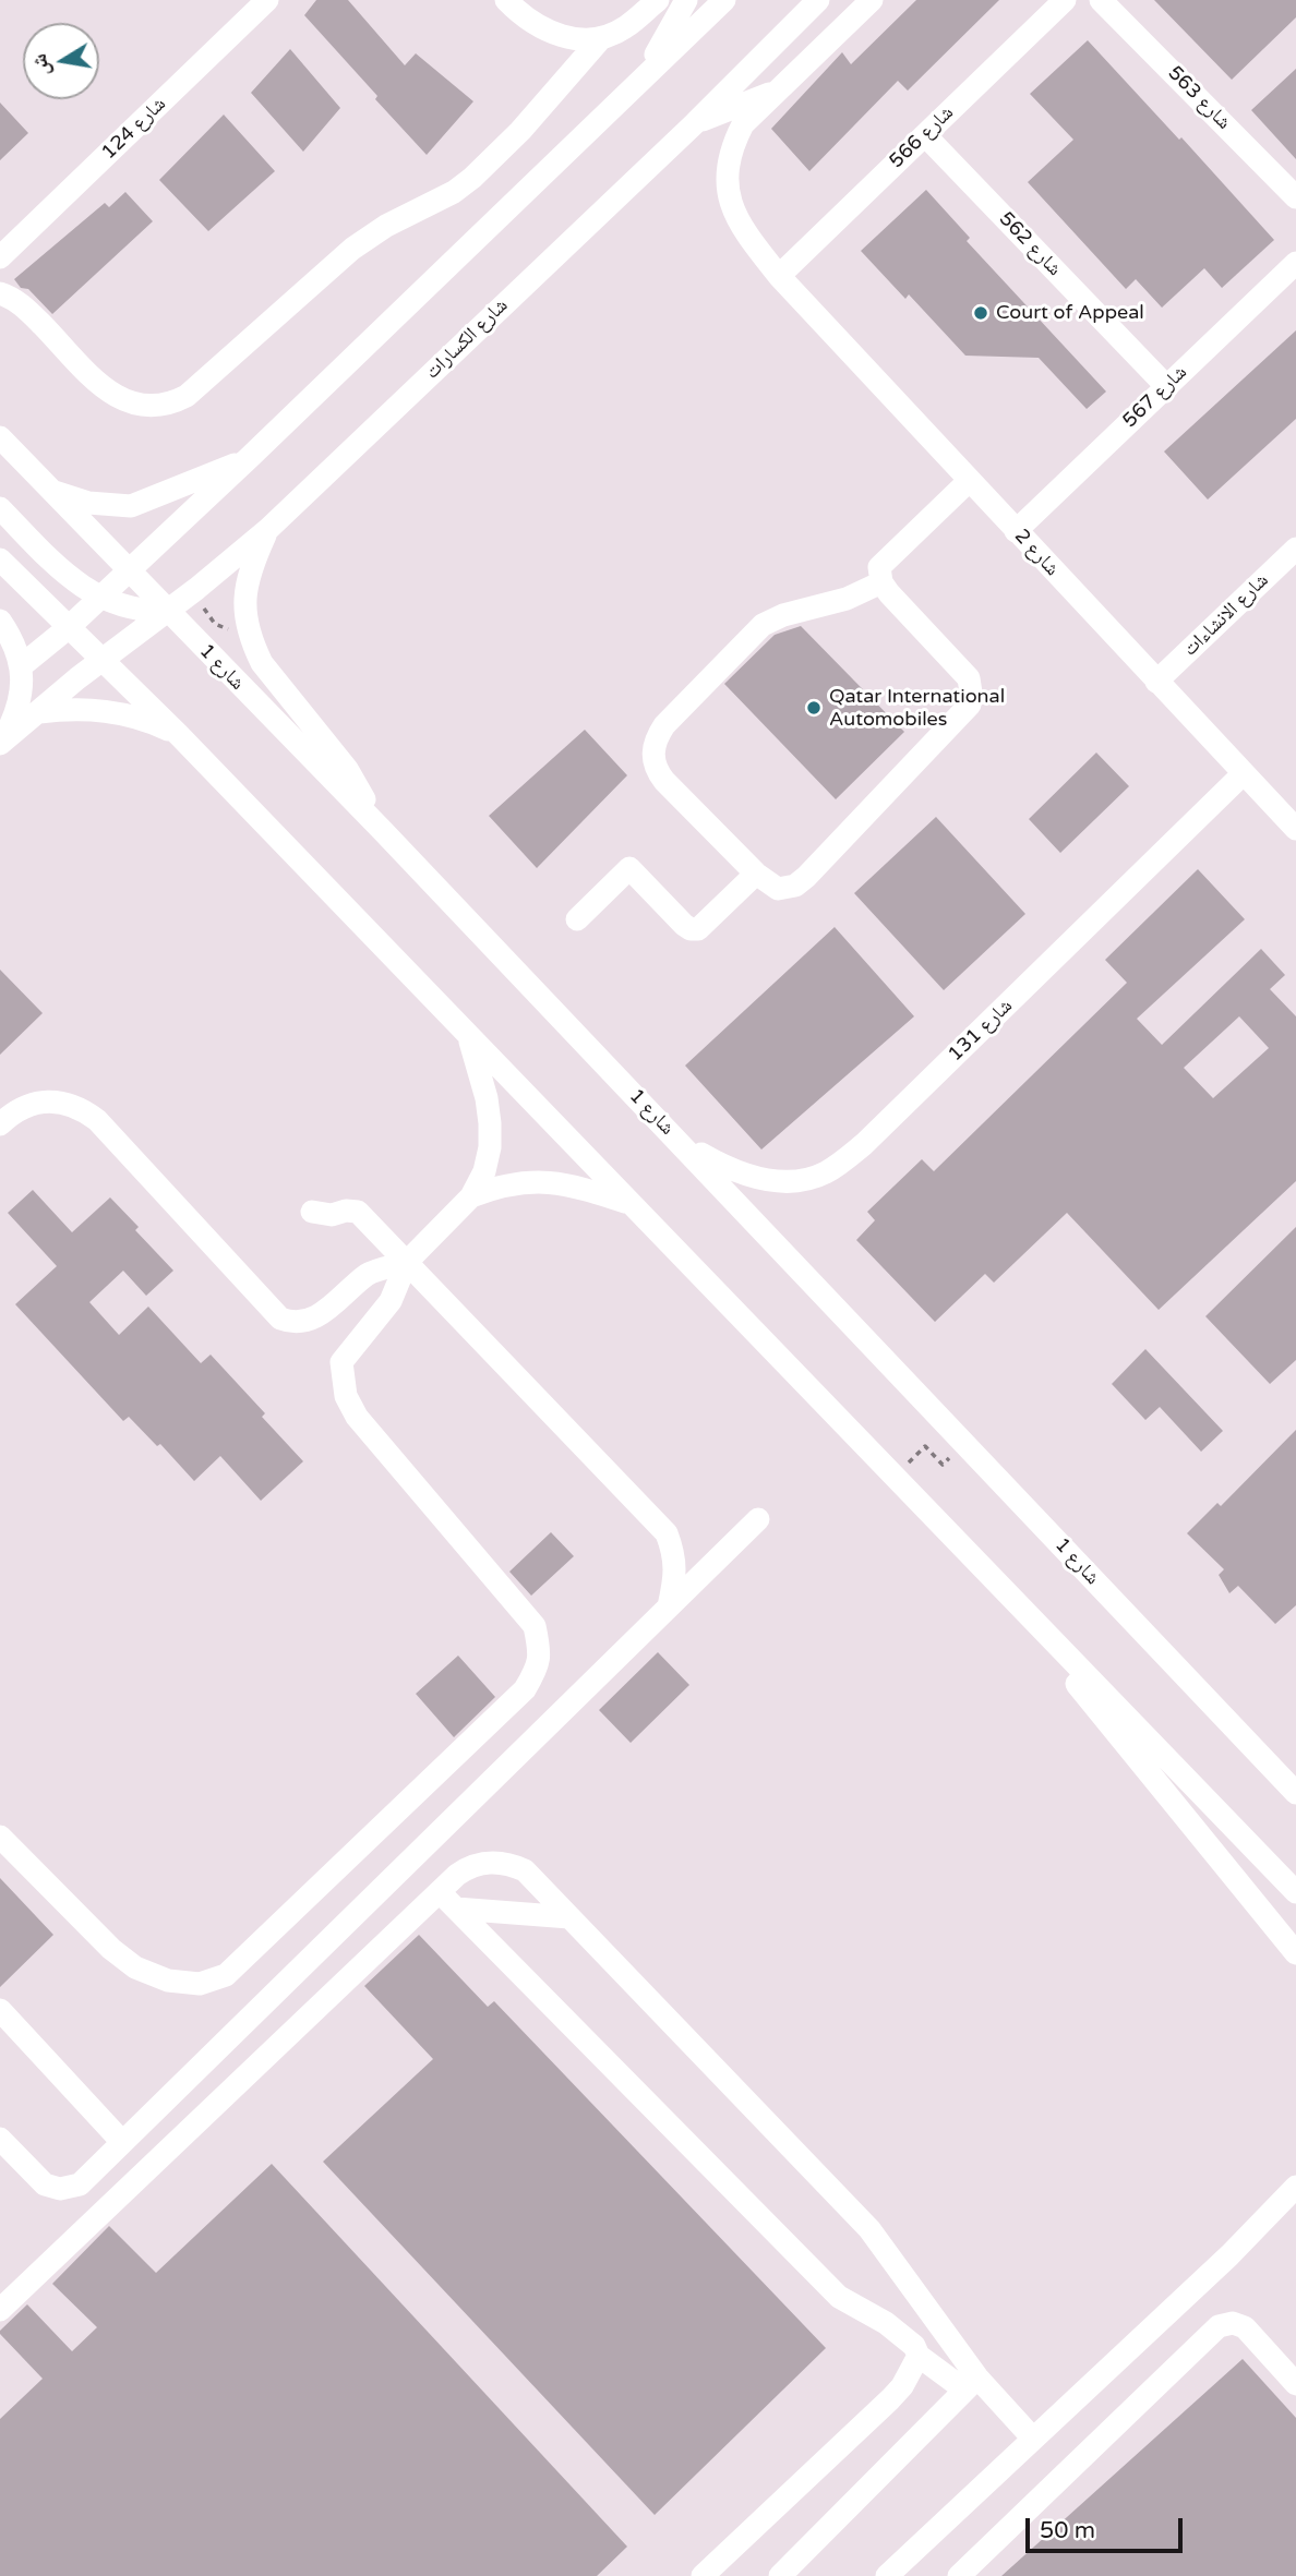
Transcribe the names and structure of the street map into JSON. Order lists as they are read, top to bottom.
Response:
{
  "streets": {
    "street": [
      "شارع 563",
      "شارع 124",
      "شارع 566",
      "شارع 562",
      "شارع الكسارات",
      "شارع 567",
      "شارع 2",
      "شارع الانشاءات",
      "شارع 1",
      "شارع 131"
    ]
  },
  "crossings": [
    ["شارع 566", "شارع 562"],
    ["شارع 566", "شارع 2"],
    ["شارع 562", "شارع 567"],
    ["شارع الكسارات", "شارع 1"],
    ["شارع 567", "شارع 2"],
    ["شارع 2", "شارع الانشاءات"],
    ["شارع 2", "شارع 131"],
    ["شارع 1", "شارع 131"]
  ],
  "places": ["Court of Appeal", "Qatar International Automobiles"],
  "scale_bar": "50 m",
  "north": "left"
}
